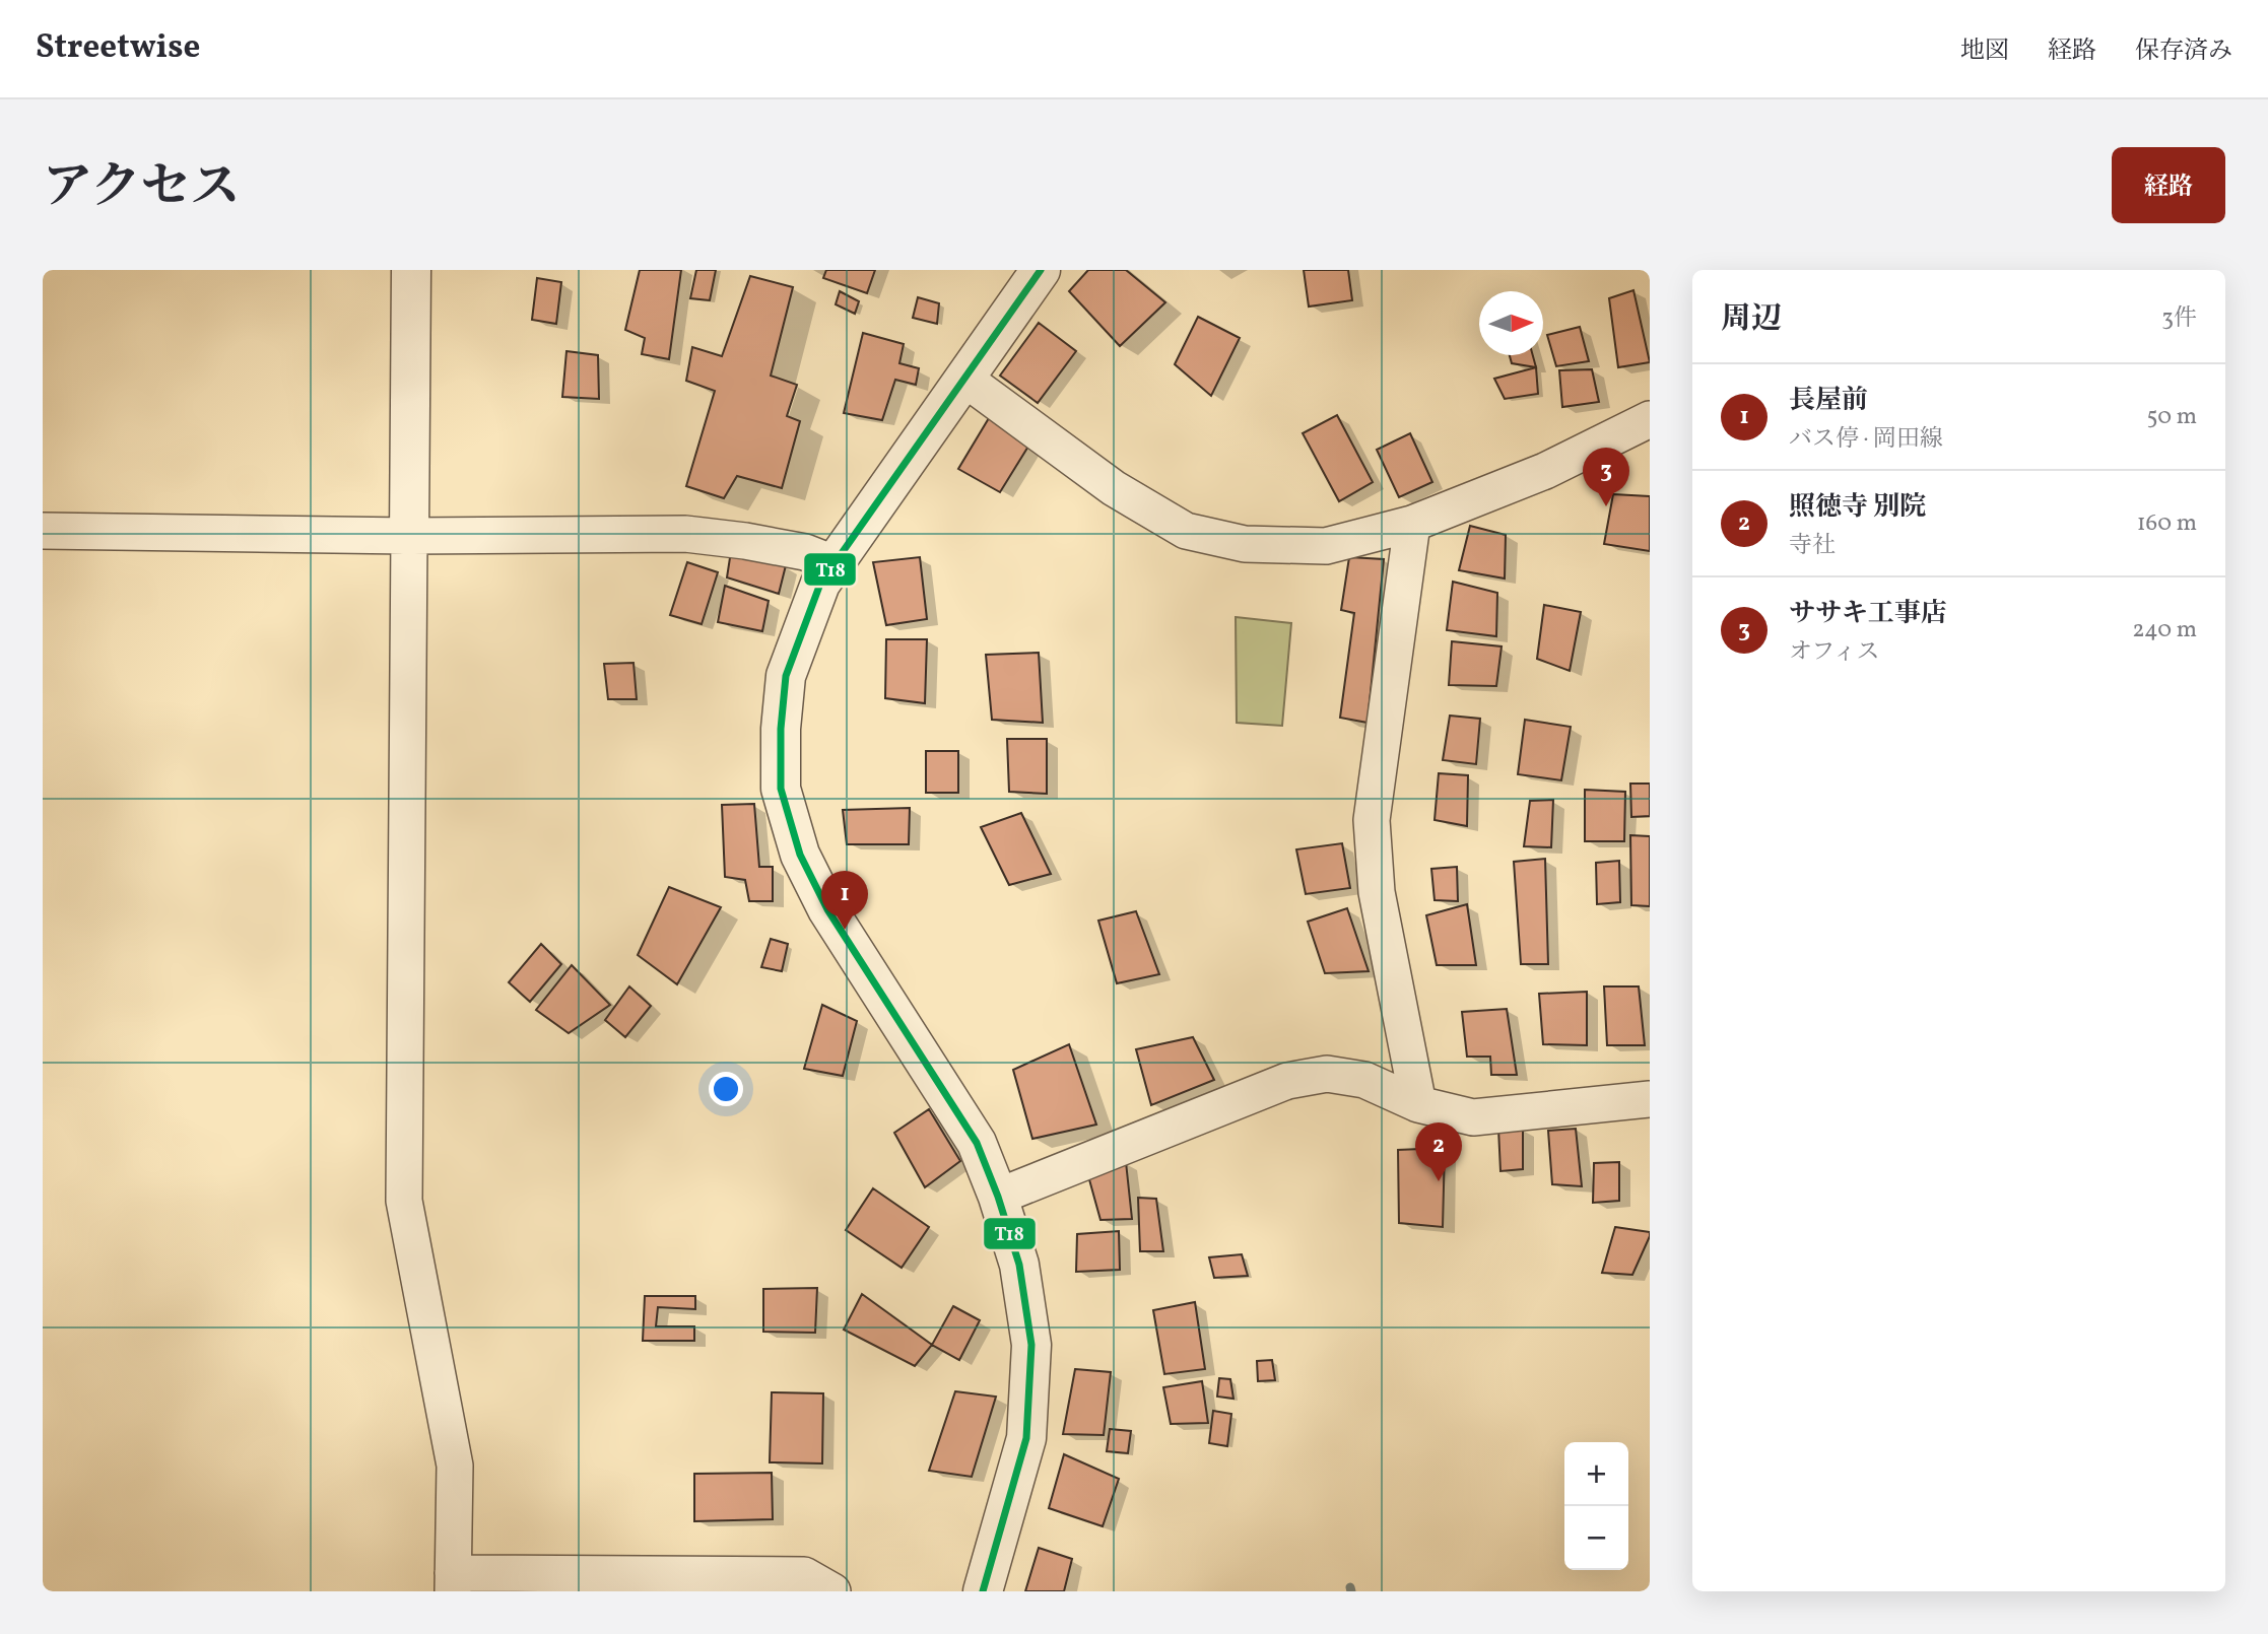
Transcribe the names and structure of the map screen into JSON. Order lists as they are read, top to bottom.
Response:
{
  "lines": ["transit line T18"],
  "north": "right",
  "page": {
    "header": "Streetwise",
    "nav": ["地図", "経路", "保存済み"],
    "title": "アクセス",
    "buttons": "経路",
    "heading": ["周辺", "3件"],
    "list": [
      {
        "mark": "1",
        "name": "長屋前",
        "note": "バス停 · 岡田線",
        "value": "50 m"
      },
      {
        "mark": "2",
        "name": "照徳寺 別院",
        "note": "寺社",
        "value": "160 m"
      },
      {
        "mark": "3",
        "name": "ササキ工事店",
        "note": "オフィス",
        "value": "240 m"
      }
    ],
    "pins": ["3", "1", "2"],
    "map_buttons": ["+", "−"]
  }
}
